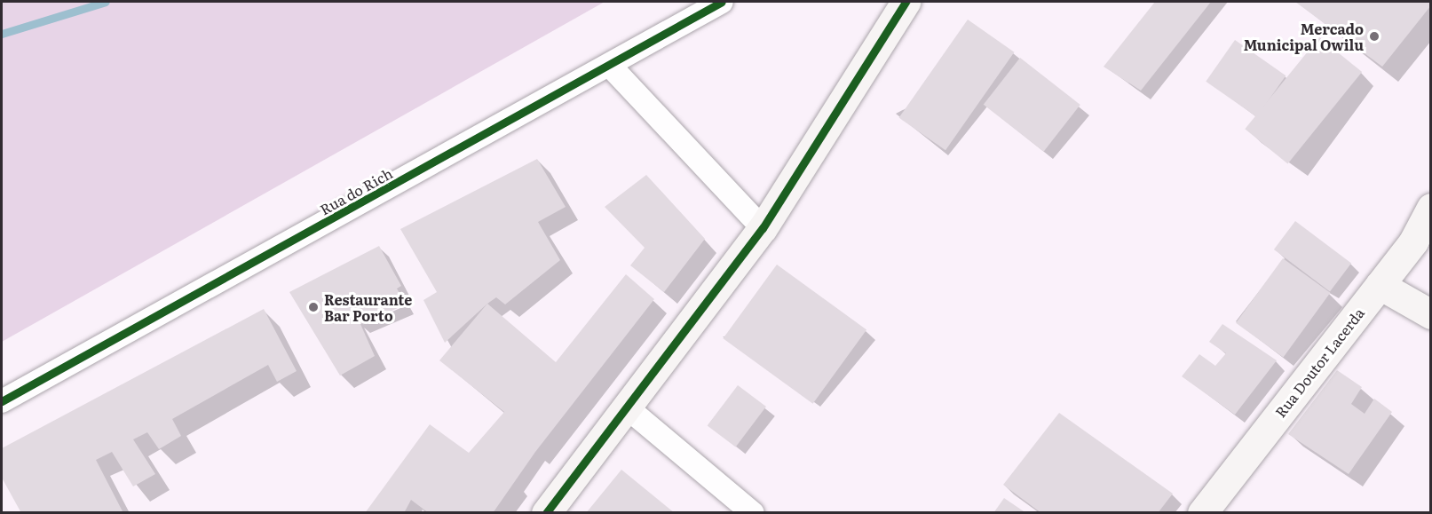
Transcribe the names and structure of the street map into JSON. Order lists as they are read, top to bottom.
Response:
{
  "streets": {
    "street": ["Rua do Rich", "Rua Doutor Lacerda"]
  },
  "places": ["Mercado Municipal Owilu", "Restaurante Bar Porto"]
}
